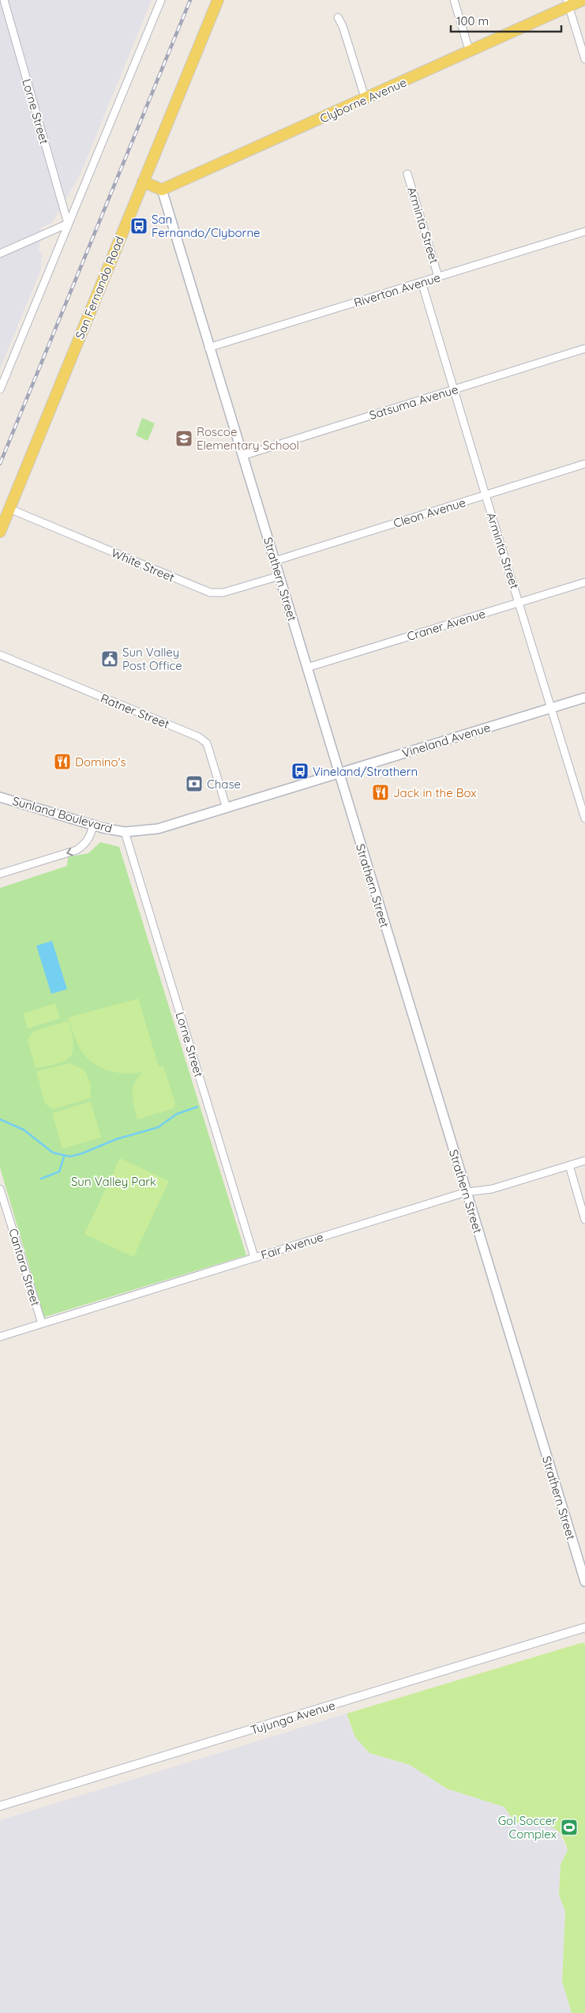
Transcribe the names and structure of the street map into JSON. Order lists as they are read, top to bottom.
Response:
{
  "streets": {
    "main road": [
      "Clyborne Avenue",
      "San Fernando Road",
      "Strathern Street",
      "Vineland Avenue",
      "Sunland Boulevard"
    ],
    "street": [
      "Lorne Street",
      "Arminta Street",
      "Riverton Avenue",
      "Satsuma Avenue",
      "Cleon Avenue",
      "White Street",
      "Craner Avenue",
      "Ratner Street",
      "Fair Avenue",
      "Cantara Street",
      "Tujunga Avenue"
    ]
  },
  "crossings": [
    ["Clyborne Avenue", "Strathern Street"],
    ["Lorne Street", "Vineland Avenue"],
    ["Lorne Street", "Sunland Boulevard"],
    ["Lorne Street", "Fair Avenue"],
    ["Arminta Street", "Riverton Avenue"],
    ["Arminta Street", "Satsuma Avenue"],
    ["Arminta Street", "Cleon Avenue"],
    ["Arminta Street", "Craner Avenue"],
    ["Arminta Street", "Vineland Avenue"],
    ["San Fernando Road", "White Street"],
    ["Riverton Avenue", "Strathern Street"],
    ["Satsuma Avenue", "Strathern Street"],
    ["Cleon Avenue", "Strathern Street"],
    ["White Street", "Strathern Street"],
    ["Strathern Street", "Craner Avenue"],
    ["Strathern Street", "Vineland Avenue"],
    ["Strathern Street", "Fair Avenue"],
    ["Ratner Street", "Vineland Avenue"],
    ["Vineland Avenue", "Sunland Boulevard"],
    ["Fair Avenue", "Cantara Street"]
  ],
  "parks": ["Sun Valley Park"],
  "places": {
    "bus stop": ["San Fernando/Clyborne", "Vineland/Strathern"],
    "school or university": ["Roscoe Elementary School"],
    "public building": ["Sun Valley Post Office"],
    "restaurant": ["Domino's", "Jack in the Box"],
    "bank": ["Chase"],
    "sports": ["Gol Soccer Complex"]
  },
  "scale_bar": "100 m"
}
